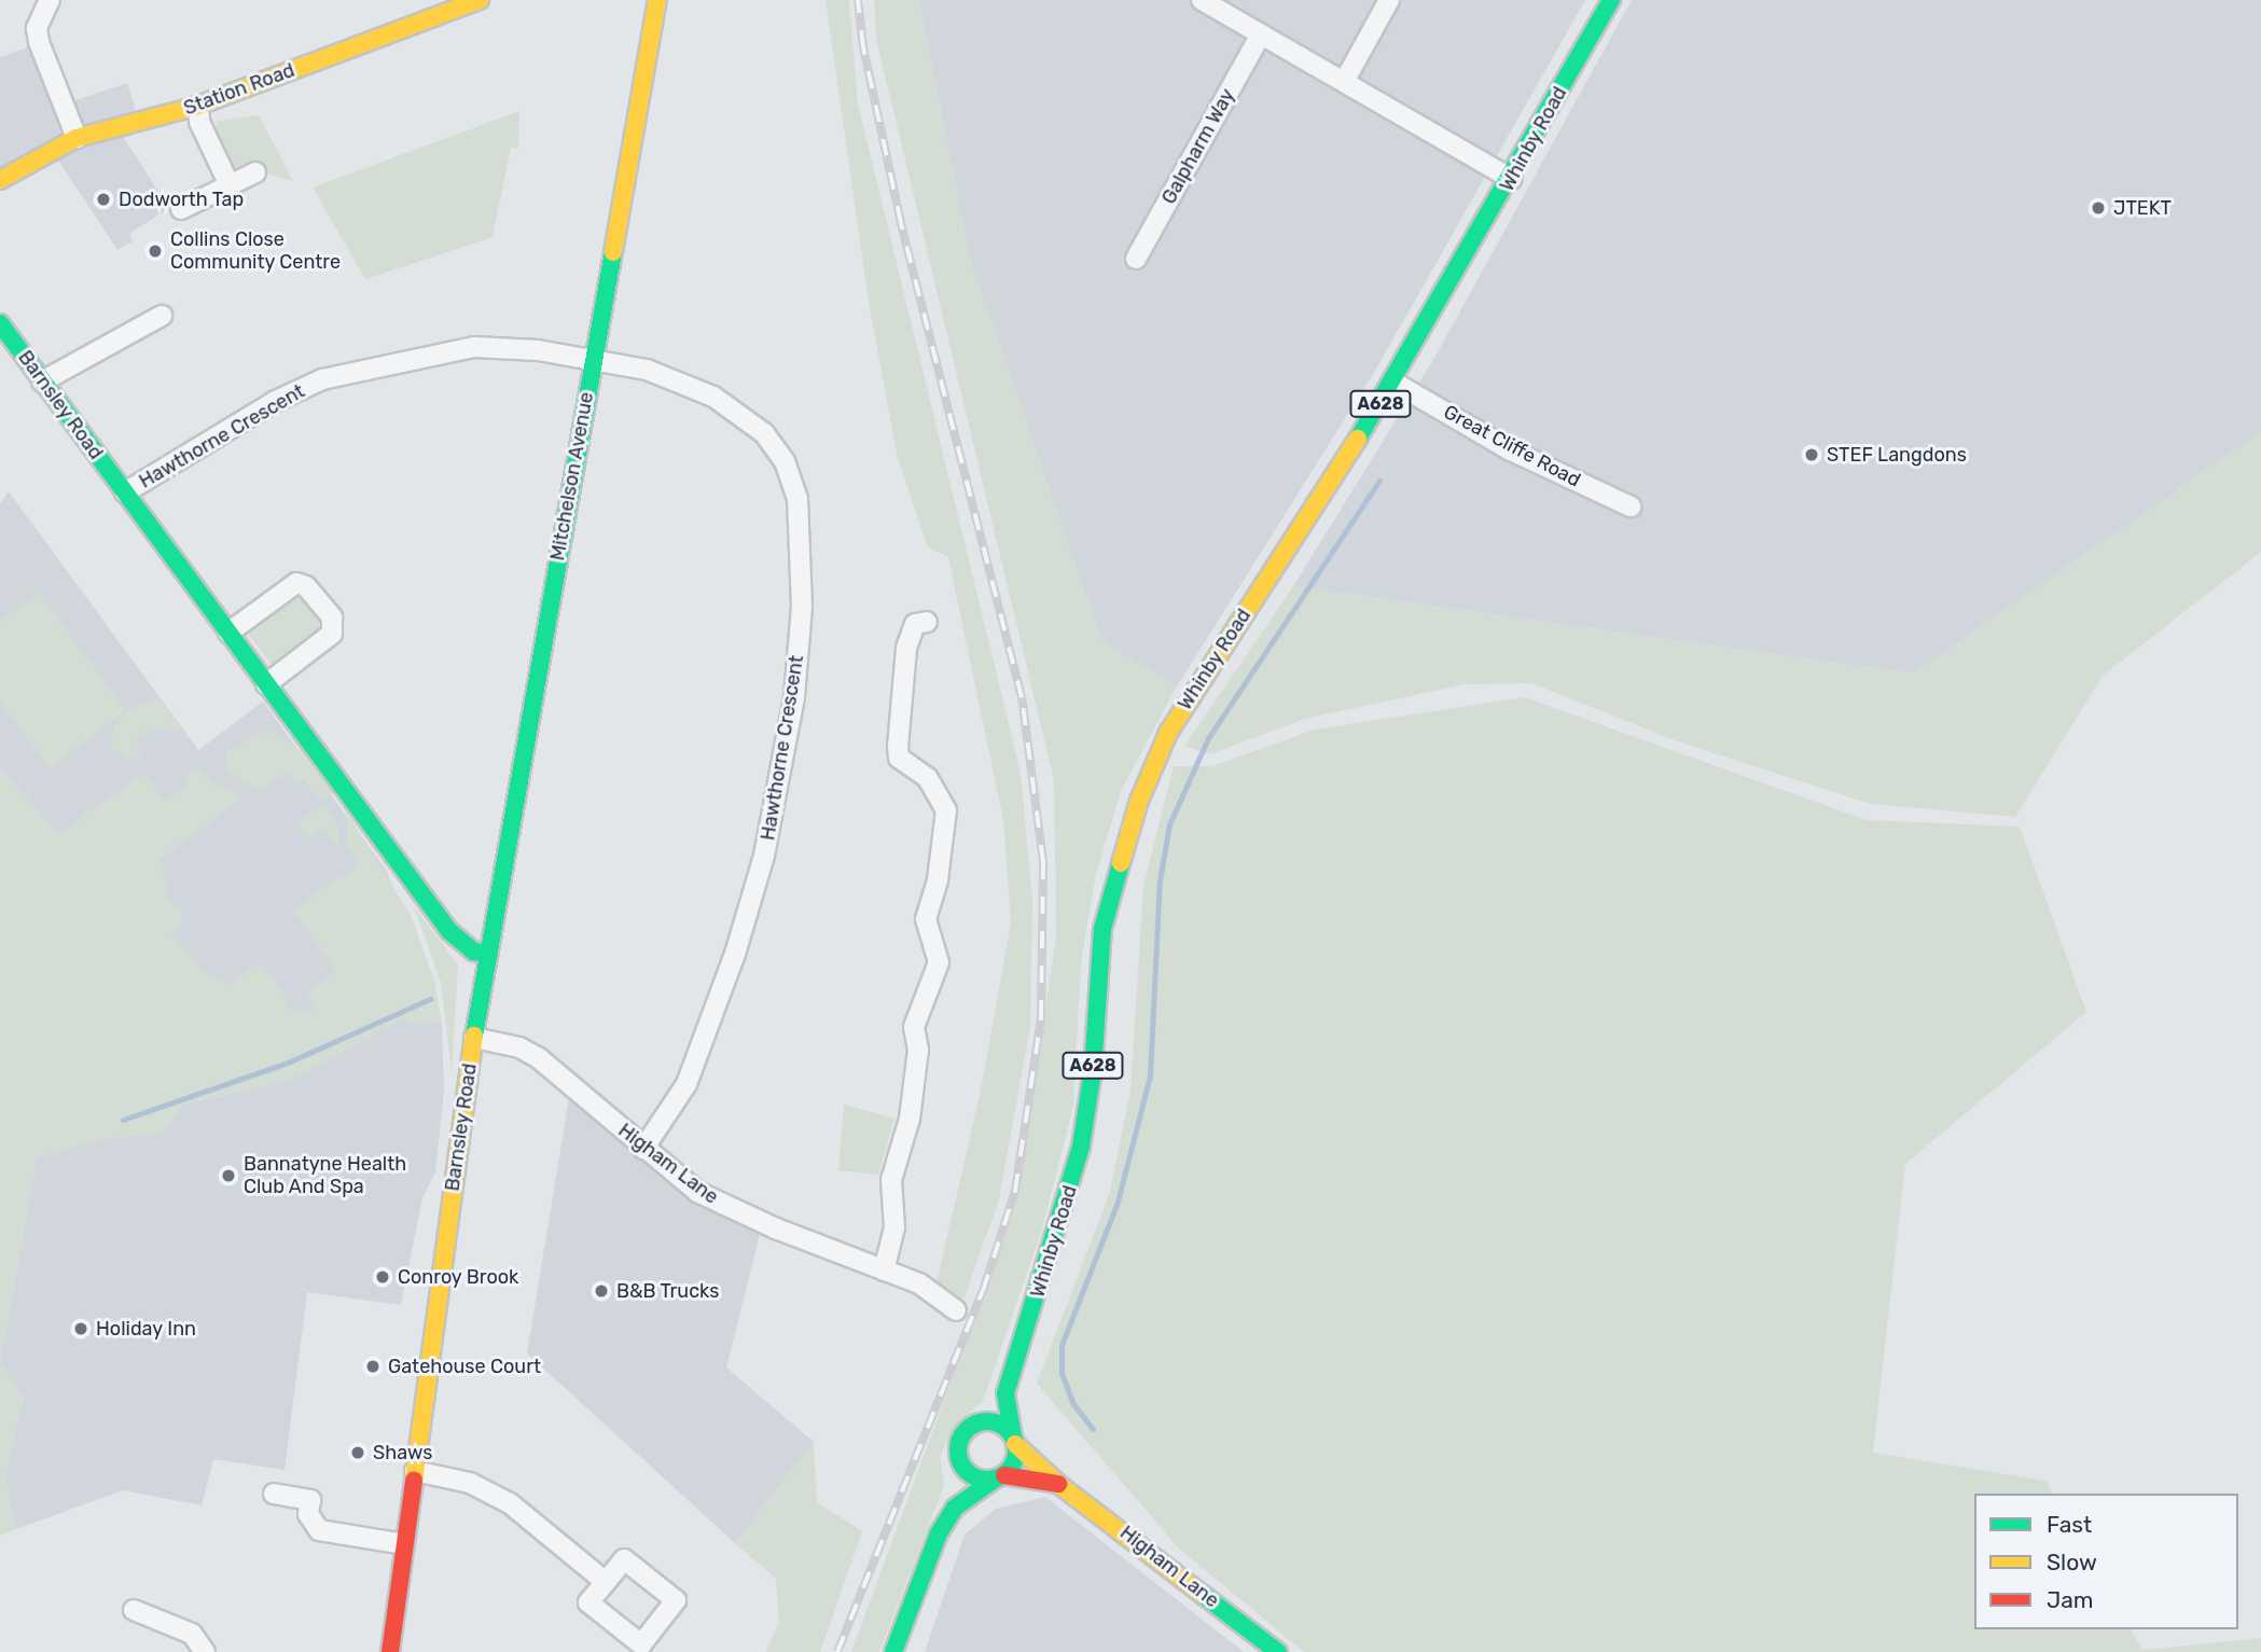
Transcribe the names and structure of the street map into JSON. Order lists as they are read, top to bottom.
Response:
{
  "streets": {
    "main road": [
      "Station Road",
      "Whinby Road",
      "A628",
      "Barnsley Road",
      "Mitchelson Avenue",
      "Higham Lane"
    ],
    "street": ["Galpharm Way", "Hawthorne Crescent", "Great Cliffe Road"]
  },
  "crossings": [
    ["Whinby Road", "Great Cliffe Road"],
    ["Whinby Road", "Higham Lane"],
    ["Barnsley Road", "Hawthorne Crescent"],
    ["Barnsley Road", "Mitchelson Avenue"],
    ["Barnsley Road", "Higham Lane"],
    ["Hawthorne Crescent", "Mitchelson Avenue"],
    ["Hawthorne Crescent", "Higham Lane"]
  ],
  "places": [
    "Dodworth Tap",
    "JTEKT",
    "Collins Close Community Centre",
    "STEF Langdons",
    "Bannatyne Health Club And Spa",
    "Conroy Brook",
    "B&B Trucks",
    "Holiday Inn",
    "Gatehouse Court",
    "Shaws"
  ],
  "legend": ["Fast", "Slow", "Jam"]
}
